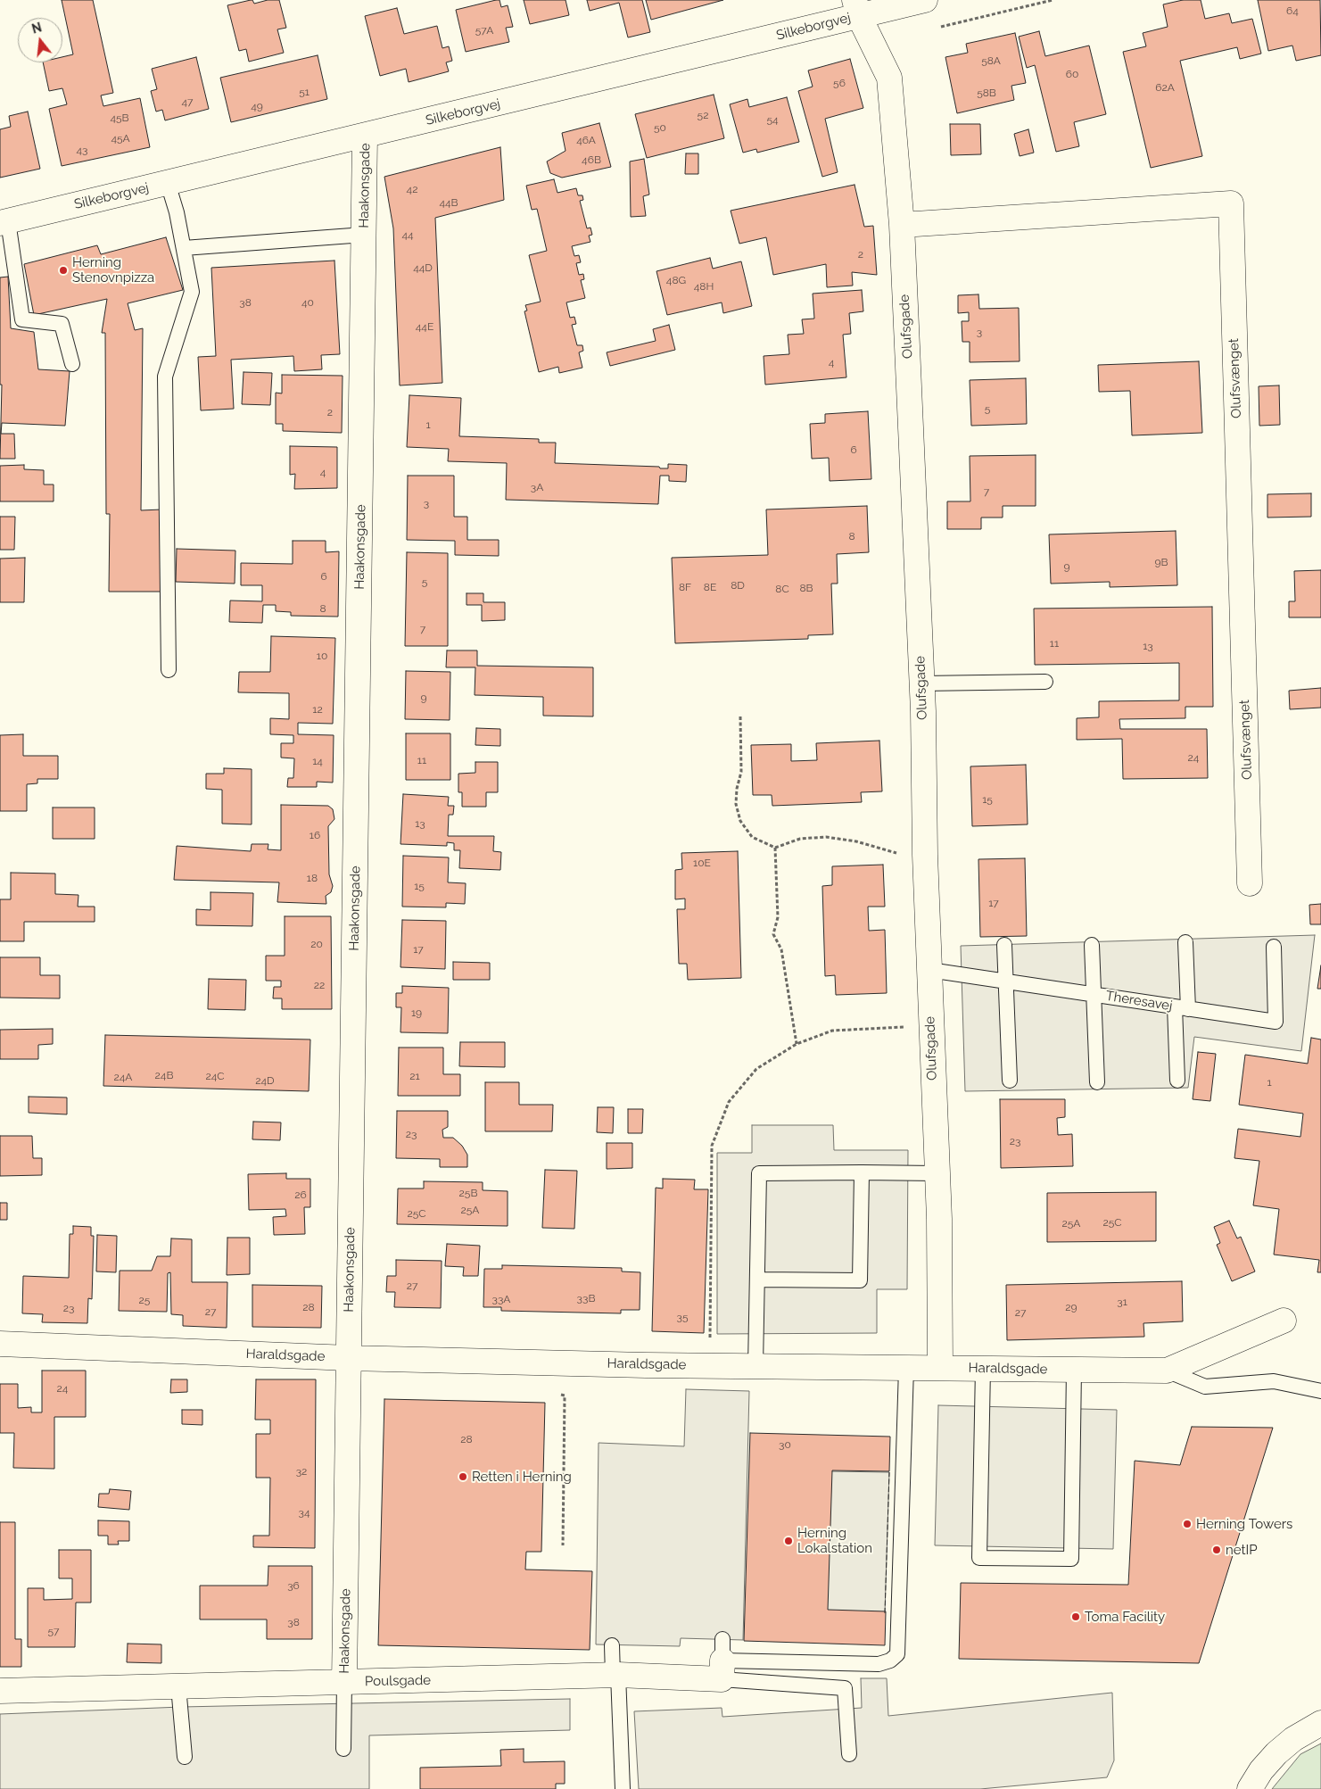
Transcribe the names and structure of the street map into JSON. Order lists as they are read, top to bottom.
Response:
{
  "streets": {
    "street": [
      "Silkeborgvej",
      "Haakonsgade",
      "Olufsgade",
      "Olufsvænget",
      "Haraldsgade",
      "Poulsgade"
    ],
    "lane": ["Theresavej"]
  },
  "crossings": [
    ["Silkeborgvej", "Haakonsgade"],
    ["Silkeborgvej", "Olufsgade"],
    ["Haakonsgade", "Haraldsgade"],
    ["Haakonsgade", "Poulsgade"],
    ["Olufsgade", "Olufsvænget"],
    ["Olufsgade", "Theresavej"],
    ["Olufsgade", "Haraldsgade"]
  ],
  "places": [
    "Herning Stenovnpizza",
    "Retten i Herning",
    "Herning Towers",
    "Herning Lokalstation",
    "netIP",
    "Toma Facility"
  ],
  "house_numbers": [
    "64",
    "57A",
    "58A",
    "60",
    "56",
    "62A",
    "51",
    "58B",
    "47",
    "49",
    "52",
    "45B",
    "54",
    "50",
    "45A",
    "46A",
    "43",
    "46B",
    "42",
    "44B",
    "44",
    "2",
    "44D",
    "48G",
    "48H",
    "38",
    "40",
    "44E",
    "3",
    "4",
    "5",
    "2",
    "1",
    "6",
    "4",
    "3A",
    "7",
    "3",
    "8",
    "9B",
    "9",
    "6",
    "5",
    "8D",
    "8F",
    "8E",
    "8B",
    "8C",
    "8",
    "7",
    "11",
    "13",
    "10",
    "9",
    "12",
    "24",
    "11",
    "14",
    "15",
    "13",
    "16",
    "10E",
    "18",
    "15",
    "17",
    "20",
    "17",
    "22",
    "19",
    "24B",
    "24C",
    "21",
    "24A",
    "24D",
    "1",
    "23",
    "23",
    "25B",
    "26",
    "25A",
    "25C",
    "25C",
    "25A",
    "27",
    "33B",
    "33A",
    "25",
    "31",
    "28",
    "29",
    "23",
    "27",
    "27",
    "35",
    "24",
    "28",
    "30",
    "32",
    "34",
    "36",
    "38",
    "57"
  ],
  "north": "top"
}
